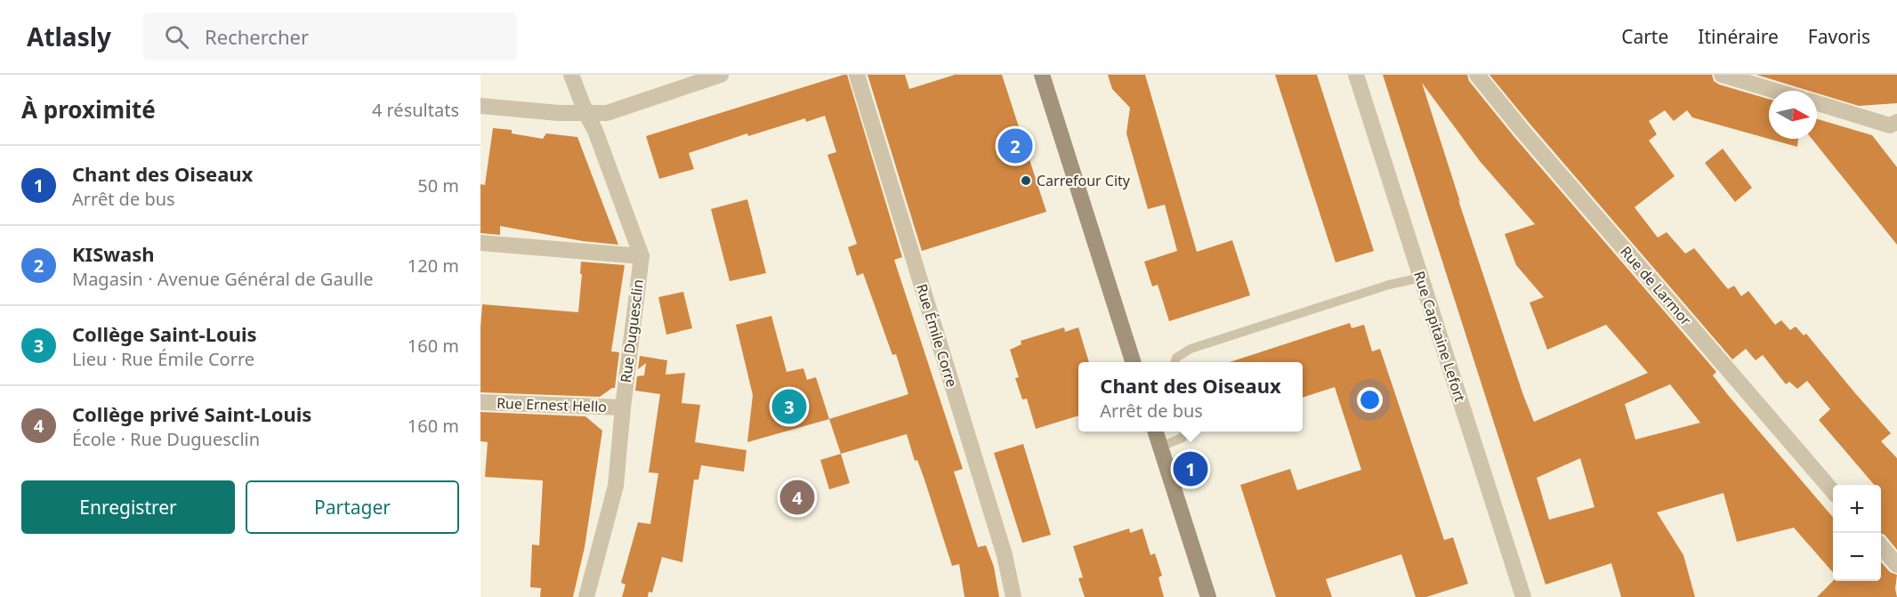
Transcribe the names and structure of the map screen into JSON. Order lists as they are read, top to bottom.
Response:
{
  "streets": {
    "street": [
      "Rue de Larmor",
      "Rue Duguesclin",
      "Rue Émile Corre",
      "Rue Capitaine Lefort",
      "Rue Ernest Hello"
    ]
  },
  "crossings": [
    ["Rue Duguesclin", "Rue Ernest Hello"]
  ],
  "places": ["Carrefour City"],
  "north": "right",
  "page": {
    "header": "Atlasly",
    "search": "Rechercher",
    "nav": ["Carte", "Itinéraire", "Favoris"],
    "heading": ["À proximité", "4 résultats"],
    "pins": [
      "2",
      "3",
      "1",
      "4"
    ],
    "list": [
      {
        "mark": "1",
        "name": "Chant des Oiseaux",
        "note": "Arrêt de bus",
        "value": "50 m"
      },
      {
        "mark": "2",
        "name": "KISwash",
        "note": "Magasin · Avenue Général de Gaulle",
        "value": "120 m"
      },
      {
        "mark": "3",
        "name": "Collège Saint-Louis",
        "note": "Lieu · Rue Émile Corre",
        "value": "160 m"
      },
      {
        "mark": "4",
        "name": "Collège privé Saint-Louis",
        "note": "École · Rue Duguesclin",
        "value": "160 m"
      }
    ],
    "popup": ["Chant des Oiseaux", "Arrêt de bus"],
    "buttons": ["Enregistrer", "Partager"],
    "map_buttons": ["+", "−"]
  }
}
